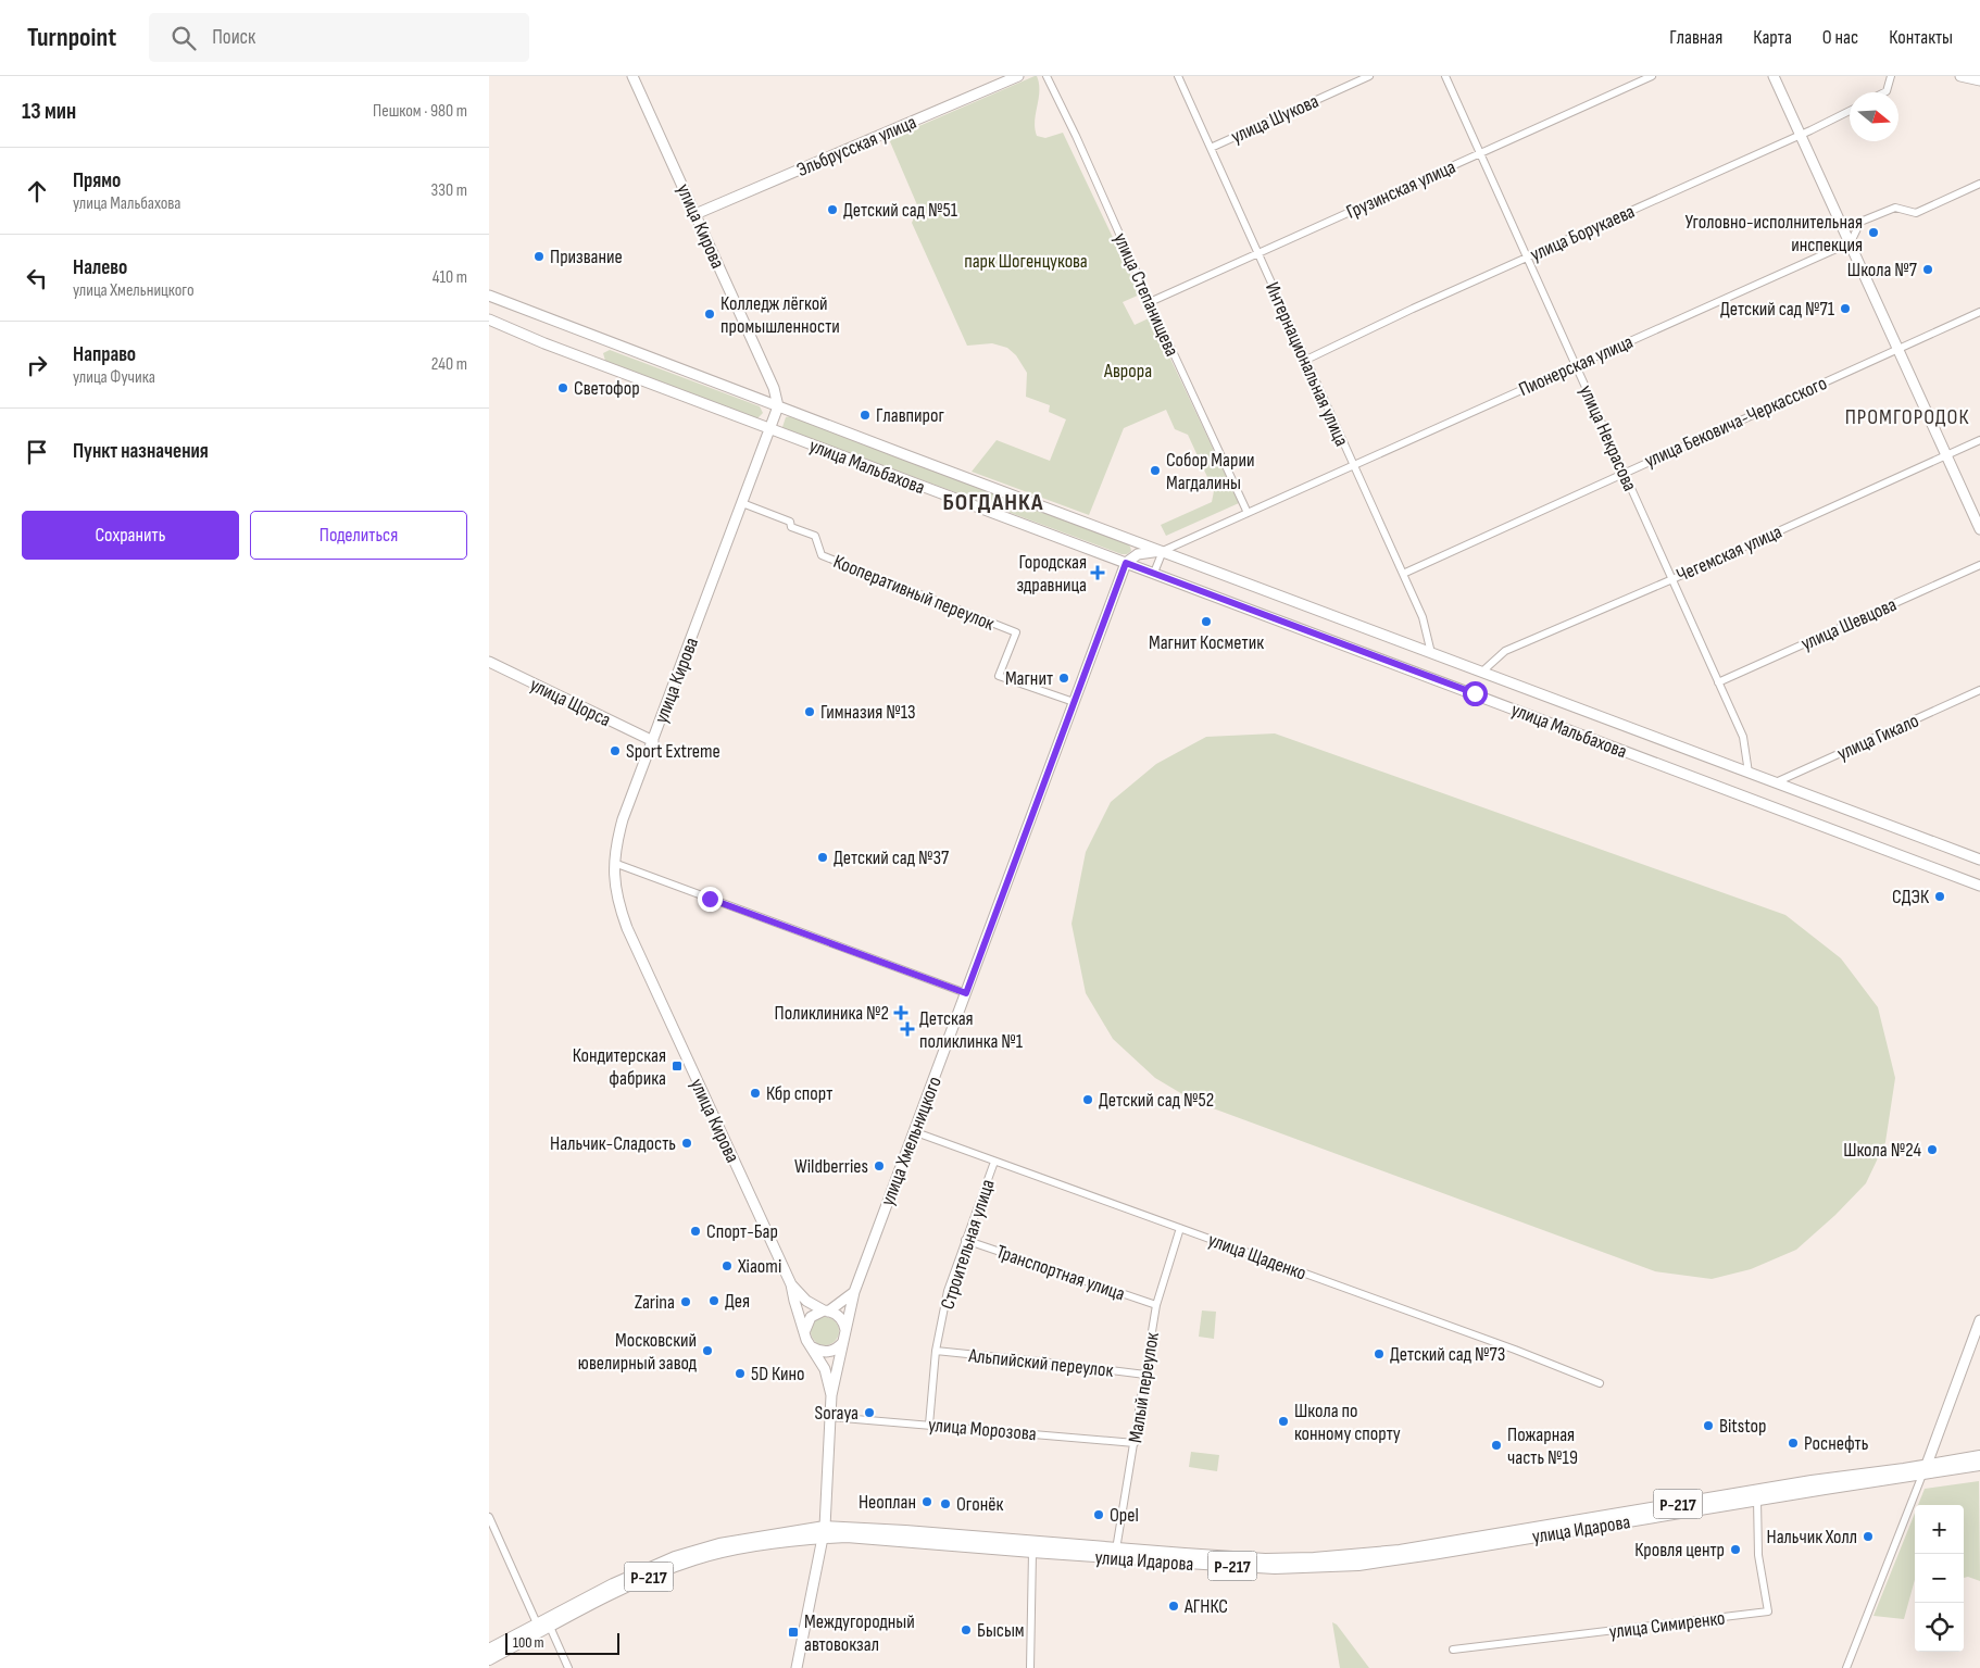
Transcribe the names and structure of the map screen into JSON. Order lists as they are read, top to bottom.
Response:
{
  "streets": {
    "main road": [
      "Эльбрусская улица",
      "улица Кирова",
      "улица Мальбахова",
      "улица Щорса",
      "улица Хмельницкого",
      "Р-217",
      "улица Идарова"
    ],
    "street": [
      "улица Шукова",
      "Грузинская улица",
      "улица Борукаева",
      "улица Степанищева",
      "Интернациональная улица",
      "Пионерская улица",
      "улица Бековича-Черкасского",
      "улица Некрасова",
      "Чегемская улица",
      "Кооперативный переулок",
      "улица Шевцова",
      "улица Гикало",
      "Строительная улица",
      "улица Щаденко",
      "Транспортная улица",
      "Альпийский переулок",
      "Малый переулок",
      "улица Морозова",
      "улица Симиренко"
    ]
  },
  "crossings": [
    ["улица Шукова", "Интернациональная улица"],
    ["Эльбрусская улица", "улица Кирова"],
    ["Грузинская улица", "улица Степанищева"],
    ["Грузинская улица", "Интернациональная улица"],
    ["Грузинская улица", "улица Некрасова"],
    ["улица Кирова", "улица Мальбахова"],
    ["улица Кирова", "Кооперативный переулок"],
    ["улица Кирова", "улица Щорса"],
    ["улица Борукаева", "Интернациональная улица"],
    ["улица Борукаева", "улица Некрасова"],
    ["улица Степанищева", "Пионерская улица"],
    ["Интернациональная улица", "Пионерская улица"],
    ["Интернациональная улица", "улица Бековича-Черкасского"],
    ["Интернациональная улица", "улица Мальбахова"],
    ["Пионерская улица", "улица Некрасова"],
    ["Пионерская улица", "улица Мальбахова"],
    ["улица Бековича-Черкасского", "улица Некрасова"],
    ["улица Некрасова", "улица Мальбахова"],
    ["улица Некрасова", "Чегемская улица"],
    ["улица Некрасова", "улица Шевцова"],
    ["улица Мальбахова", "Чегемская улица"],
    ["улица Мальбахова", "улица Гикало"],
    ["улица Мальбахова", "улица Хмельницкого"],
    ["Кооперативный переулок", "улица Хмельницкого"],
    ["улица Хмельницкого", "улица Щаденко"],
    ["Строительная улица", "улица Щаденко"],
    ["Строительная улица", "Транспортная улица"],
    ["Строительная улица", "Альпийский переулок"],
    ["Строительная улица", "улица Морозова"],
    ["улица Щаденко", "Малый переулок"],
    ["Транспортная улица", "Малый переулок"],
    ["Альпийский переулок", "Малый переулок"],
    ["Малый переулок", "улица Морозова"],
    ["Малый переулок", "улица Идарова"],
    ["улица Идарова", "улица Симиренко"]
  ],
  "districts": ["ПРОМГОРОДОК", "БОГДАНКА"],
  "parks": ["парк Шогенцукова", "Аврора"],
  "places": {
    "other": [
      "Детский сад №51",
      "Уголовно-исполнительная инспекция",
      "Призвание",
      "Школа №7",
      "Детский сад №71",
      "Колледж лёгкой промышленности",
      "Светофор",
      "Главпирог",
      "Собор Марии Магдалины",
      "Магнит Косметик",
      "Магнит",
      "Гимназия №13",
      "Sport Extreme",
      "Детский сад №37",
      "СДЭК",
      "Кбр спорт",
      "Детский сад №52",
      "Нальчик-Сладость",
      "Школа №24",
      "Wildberries",
      "Спорт-Бар",
      "Xiaomi",
      "Дея",
      "Zarina",
      "Московский ювелирный завод",
      "Детский сад №73",
      "5D Кино",
      "Soraya",
      "Школа по конному спорту",
      "Bitstop",
      "Роснефть",
      "Пожарная часть №19",
      "Неоплан",
      "Огонёк",
      "Opel",
      "Нальчик Холл",
      "Кровля центр",
      "АГНКС",
      "Бысым"
    ],
    "health": ["Городская здравница", "Поликлиника №2", "Детская поликлинка №1"],
    "transit": ["Кондитерская фабрика", "Междугородный автовокзал"]
  },
  "scale_bar": "100 m",
  "north": "right",
  "page": {
    "header": "Turnpoint",
    "search": "Поиск",
    "nav": [
      "Главная",
      "Карта",
      "О нас",
      "Контакты"
    ],
    "heading": ["13 мин", "Пешком · 980 m"],
    "list": [
      ["Прямо", "улица Мальбахова", "330 m"],
      ["Налево", "улица Хмельницкого", "410 m"],
      ["Направо", "улица Фучика", "240 m"],
      "Пункт назначения"
    ],
    "buttons": ["Сохранить", "Поделиться"],
    "map_buttons": ["+", "−"],
    "scale": "100 m"
  }
}
